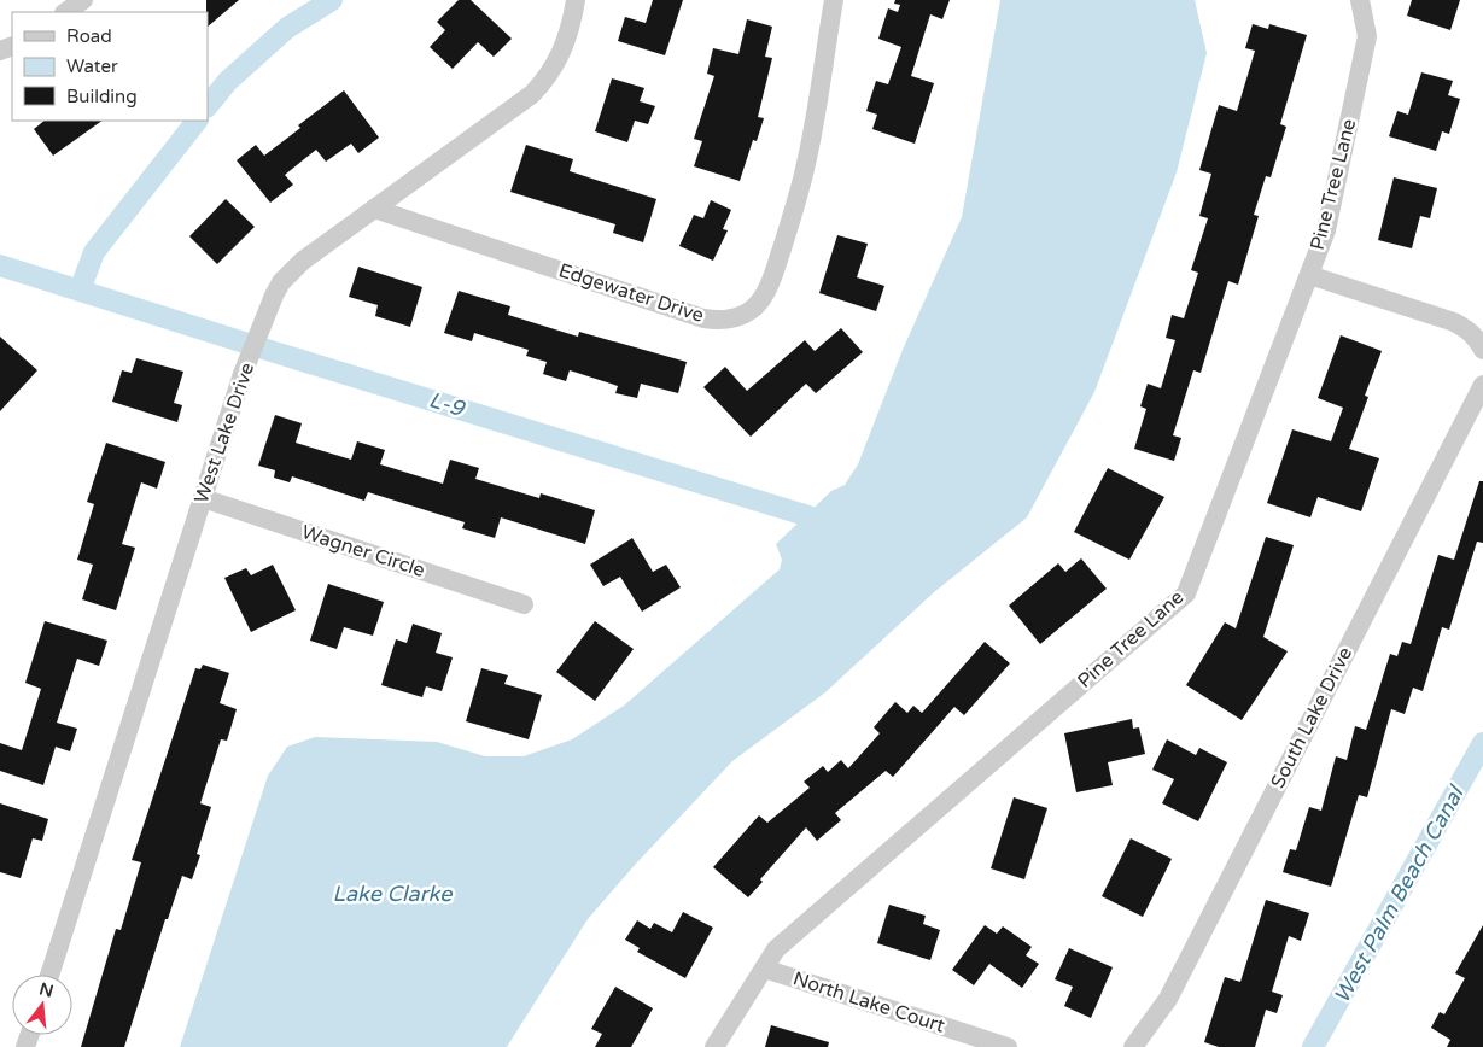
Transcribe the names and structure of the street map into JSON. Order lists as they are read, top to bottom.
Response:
{
  "streets": {
    "street": [
      "Pine Tree Lane",
      "Edgewater Drive",
      "West Lake Drive",
      "Wagner Circle",
      "South Lake Drive",
      "North Lake Court"
    ]
  },
  "crossings": [
    ["Pine Tree Lane", "North Lake Court"],
    ["Edgewater Drive", "West Lake Drive"],
    ["West Lake Drive", "Wagner Circle"]
  ],
  "water": ["L-9", "Lake Clarke", "West Palm Beach Canal"],
  "legend": ["Road", "Water", "Building"],
  "north": "top"
}
